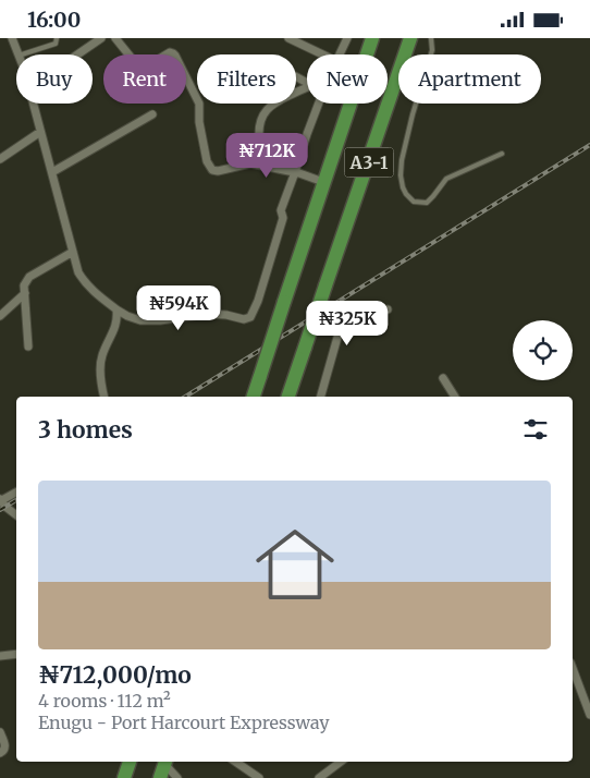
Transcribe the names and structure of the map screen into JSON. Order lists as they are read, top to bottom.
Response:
{
  "streets": {
    "highway": ["A3-1"]
  },
  "page": {
    "status": "16:00",
    "chip": [
      "Buy",
      "Rent",
      "Filters",
      "New",
      "Apartment"
    ],
    "price": ["₦712K", "₦594K", "₦325K"],
    "heading": "3 homes",
    "list": [
      {
        "name": "₦712,000/mo",
        "note": "4 rooms · 112 m² · Enugu - Port Harcourt Expressway"
      }
    ]
  }
}
